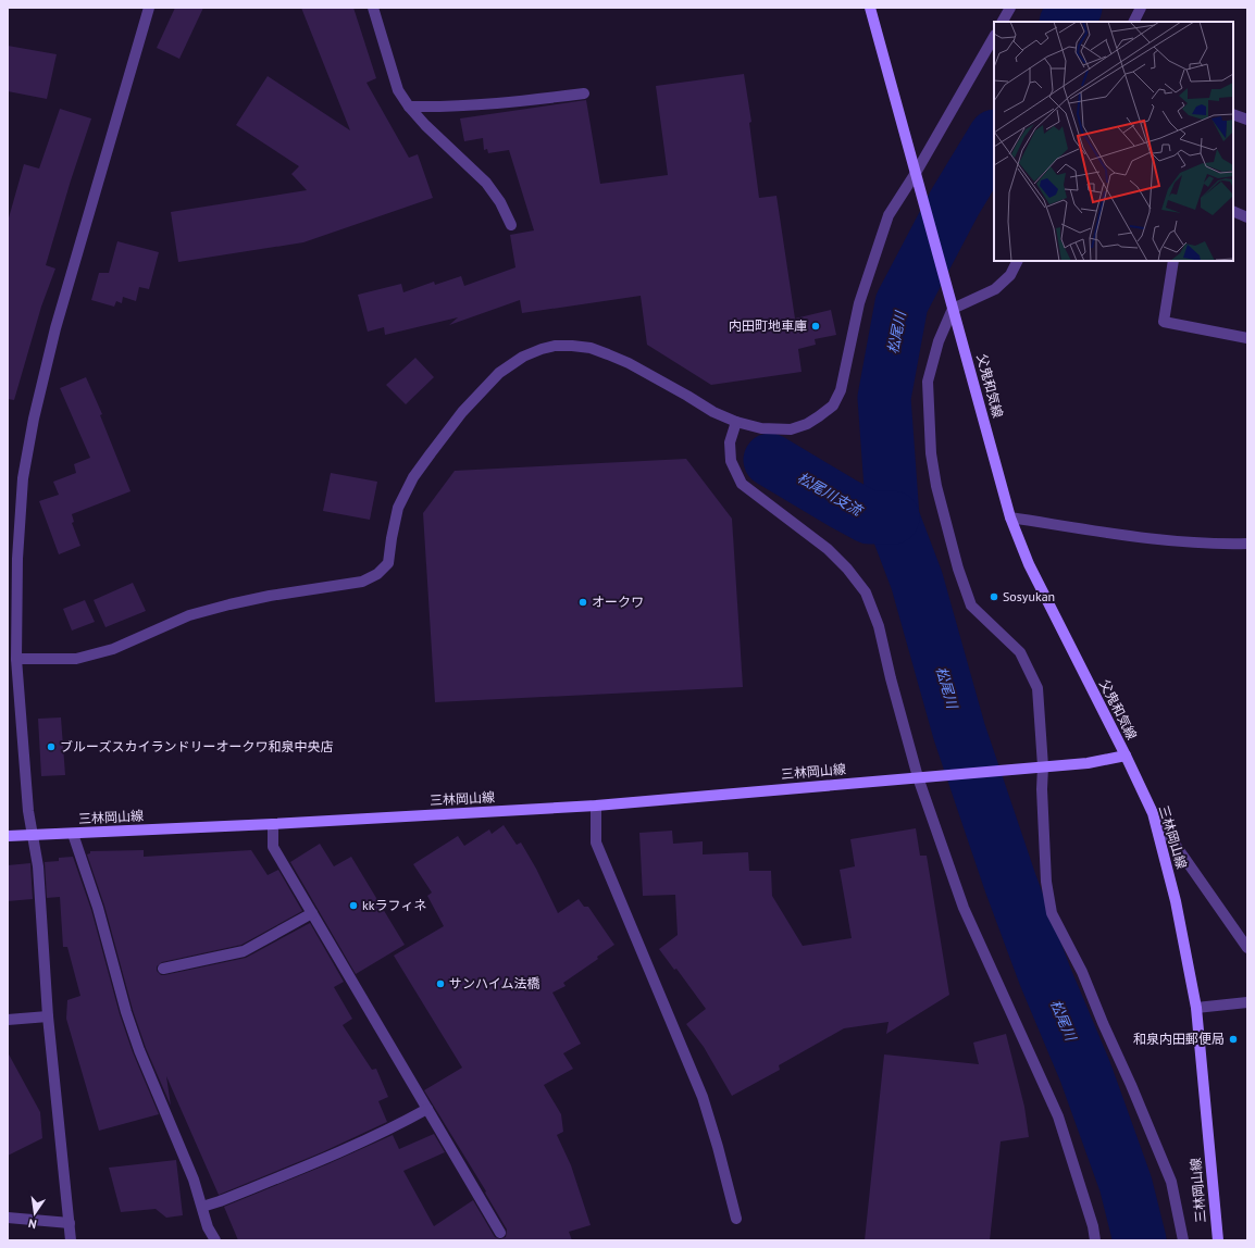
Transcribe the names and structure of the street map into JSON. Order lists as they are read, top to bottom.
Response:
{
  "streets": {
    "main road": ["父鬼和気線", "三林岡山線"]
  },
  "crossings": [
    ["父鬼和気線", "三林岡山線"]
  ],
  "water": ["松尾川", "松尾川支流"],
  "places": [
    "内田町地車庫",
    "Sosyukan",
    "オークワ",
    "ブルーズスカイランドリーオークワ和泉中央店",
    "kkラフィネ",
    "サンハイム法橋",
    "和泉内田郵便局"
  ],
  "north": "bottom"
}
